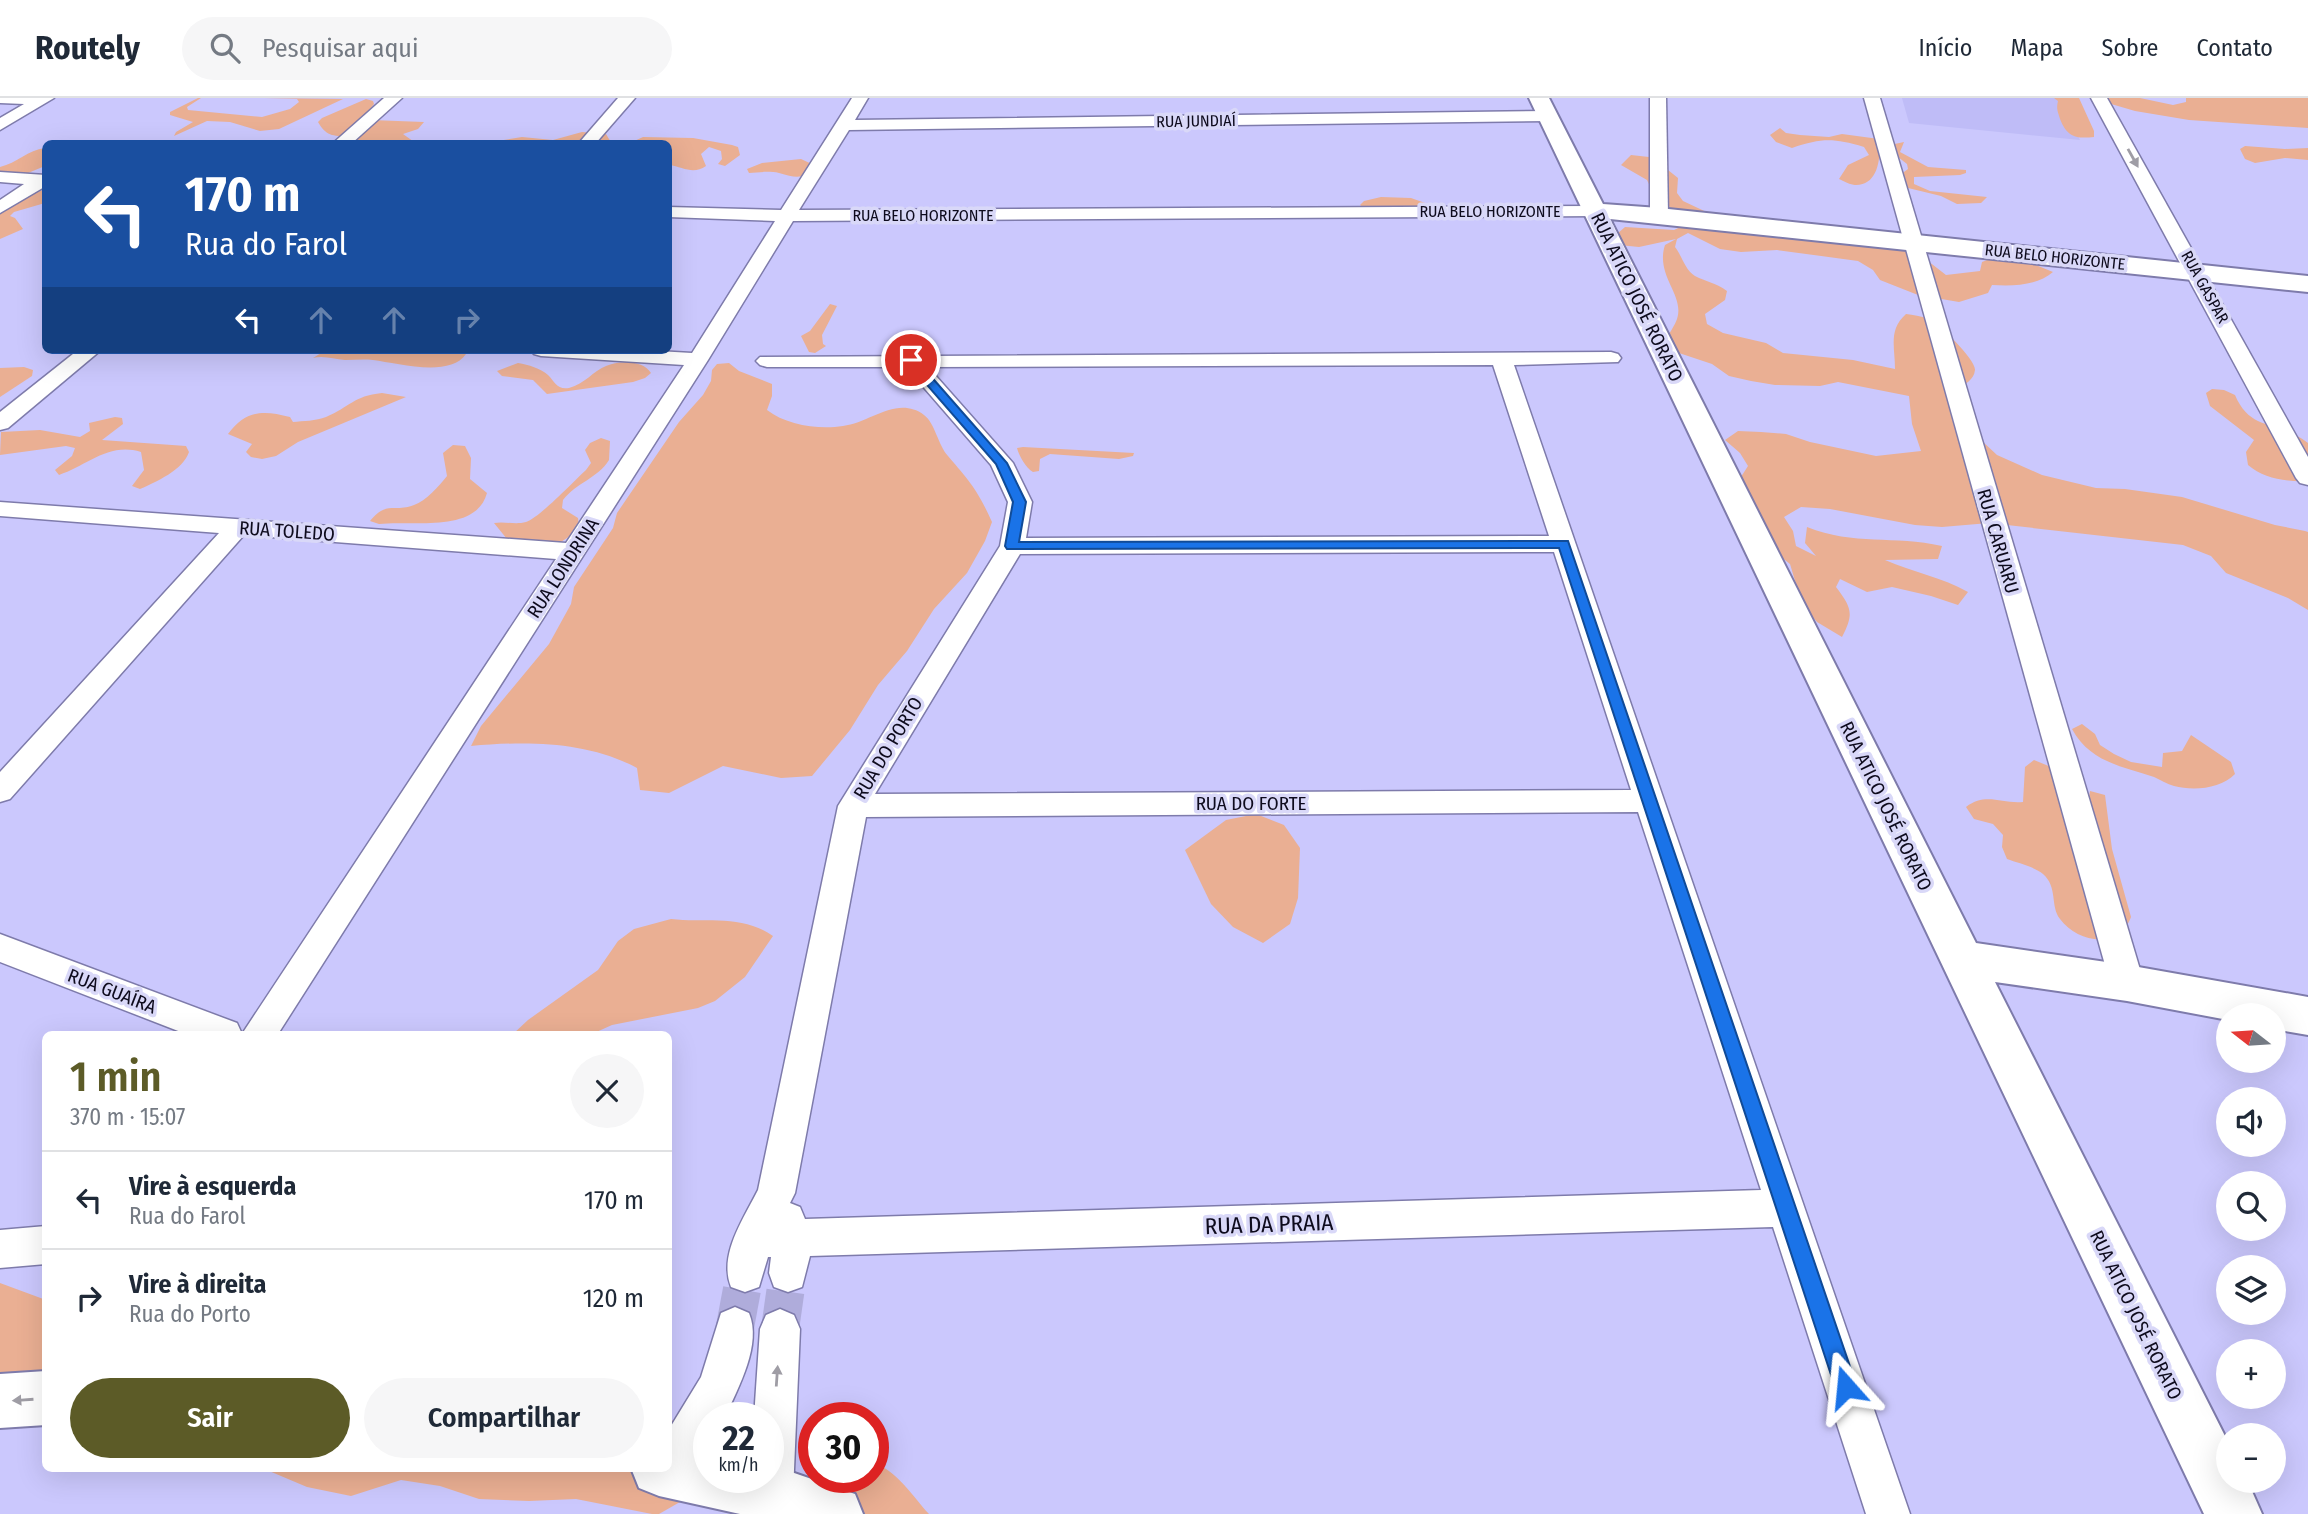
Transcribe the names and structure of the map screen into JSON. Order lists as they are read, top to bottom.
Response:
{
  "streets": {
    "street": [
      "RUA JUNDIAÍ",
      "RUA BELO HORIZONTE",
      "RUA GASPAR",
      "RUA ATICO JOSÉ RORATO",
      "RUA TOLEDO",
      "RUA CARUARU",
      "RUA LONDRINA",
      "RUA DO PORTO",
      "RUA DO FORTE",
      "RUA GUAÍRA",
      "RUA DA PRAIA"
    ]
  },
  "crossings": [
    ["RUA JUNDIAÍ", "RUA ATICO JOSÉ RORATO"],
    ["RUA JUNDIAÍ", "RUA LONDRINA"],
    ["RUA BELO HORIZONTE", "RUA GASPAR"],
    ["RUA BELO HORIZONTE", "RUA ATICO JOSÉ RORATO"],
    ["RUA BELO HORIZONTE", "RUA CARUARU"],
    ["RUA BELO HORIZONTE", "RUA LONDRINA"],
    ["RUA TOLEDO", "RUA LONDRINA"],
    ["RUA DO PORTO", "RUA DO FORTE"],
    ["RUA DO PORTO", "RUA DA PRAIA"]
  ],
  "one_way": ["RUA GASPAR"],
  "north": "left",
  "page": {
    "header": "Routely",
    "search": "Pesquisar aqui",
    "nav": [
      "Início",
      "Mapa",
      "Sobre",
      "Contato"
    ],
    "turn": ["170 m", "Rua do Farol"],
    "map_buttons": ["+", "−"],
    "heading": ["1 min", "370 m · 15:07"],
    "list": [
      {
        "name": "Vire à esquerda",
        "note": "Rua do Farol",
        "value": "170 m"
      },
      {
        "name": "Vire à direita",
        "note": "Rua do Porto",
        "value": "120 m"
      }
    ],
    "buttons": ["Sair", "Compartilhar"],
    "speed": "22 km/h",
    "limit": "30"
  }
}
